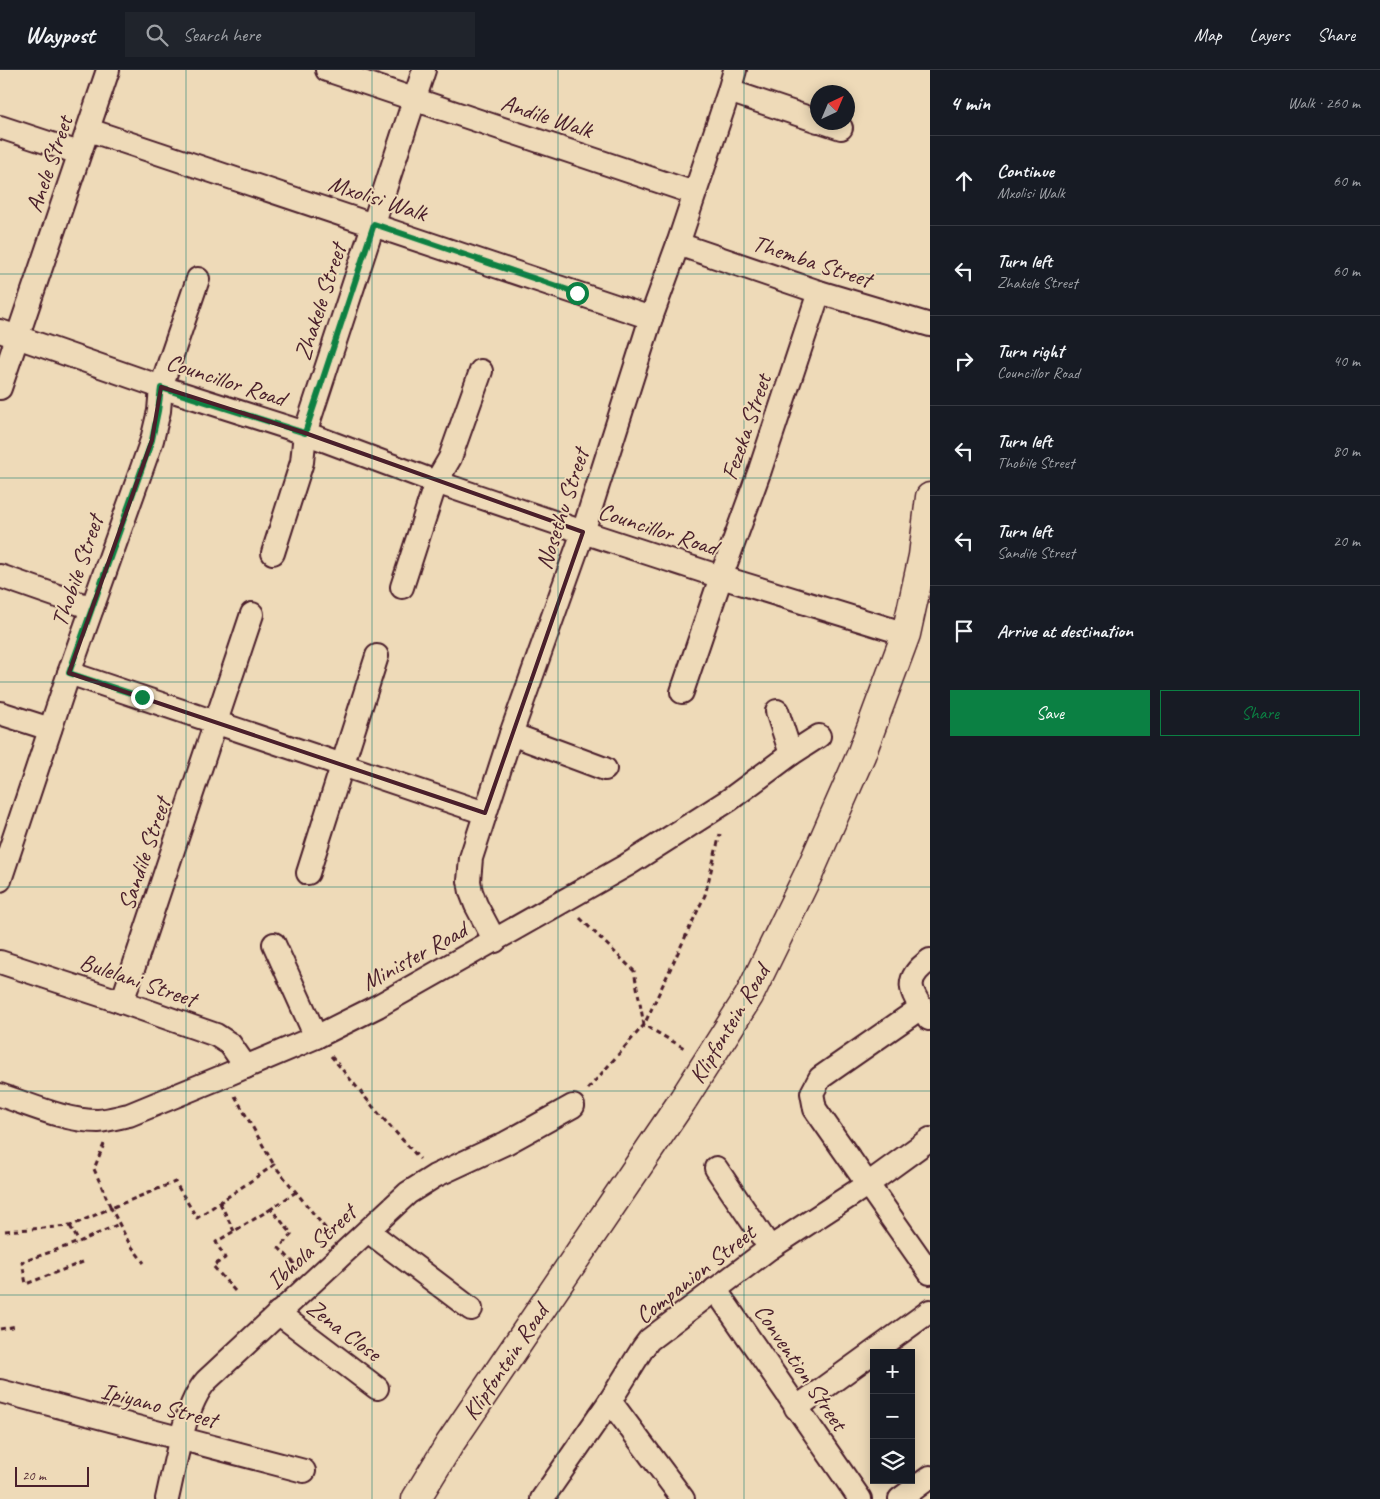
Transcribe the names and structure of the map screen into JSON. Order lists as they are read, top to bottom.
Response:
{
  "streets": {
    "street": [
      "Andile Walk",
      "Anele Street",
      "Mxolisi Walk",
      "Themba Street",
      "Zhakele Street",
      "Councillor Road",
      "Fezeka Street",
      "Nosethu Street",
      "Thobile Street",
      "Sandile Street",
      "Minister Road",
      "Bulelani Street",
      "Klipfontein Road",
      "Ibhola Street",
      "Companion Street",
      "Zena Close",
      "Convention Street",
      "Ipiyano Street"
    ]
  },
  "crossings": [
    ["Andile Walk", "Zhakele Street"],
    ["Andile Walk", "Nosethu Street"],
    ["Anele Street", "Mxolisi Walk"],
    ["Anele Street", "Councillor Road"],
    ["Mxolisi Walk", "Zhakele Street"],
    ["Mxolisi Walk", "Nosethu Street"],
    ["Themba Street", "Fezeka Street"],
    ["Themba Street", "Nosethu Street"],
    ["Zhakele Street", "Councillor Road"],
    ["Councillor Road", "Fezeka Street"],
    ["Councillor Road", "Nosethu Street"],
    ["Councillor Road", "Thobile Street"],
    ["Councillor Road", "Klipfontein Road"],
    ["Nosethu Street", "Minister Road"],
    ["Sandile Street", "Bulelani Street"],
    ["Minister Road", "Bulelani Street"],
    ["Ibhola Street", "Zena Close"],
    ["Ibhola Street", "Ipiyano Street"],
    ["Companion Street", "Convention Street"]
  ],
  "scale_bar": "20 m",
  "north": "top right",
  "page": {
    "header": "Waypost",
    "search": "Search here",
    "nav": ["Map", "Layers", "Share"],
    "heading": ["4 min", "Walk · 260 m"],
    "list": [
      ["Continue", "Mxolisi Walk", "60 m"],
      ["Turn left", "Zhakele Street", "60 m"],
      ["Turn right", "Councillor Road", "40 m"],
      ["Turn left", "Thobile Street", "80 m"],
      ["Turn left", "Sandile Street", "20 m"],
      "Arrive at destination"
    ],
    "buttons": ["Save", "Share"],
    "map_buttons": ["+", "−"],
    "scale": "20 m"
  }
}
